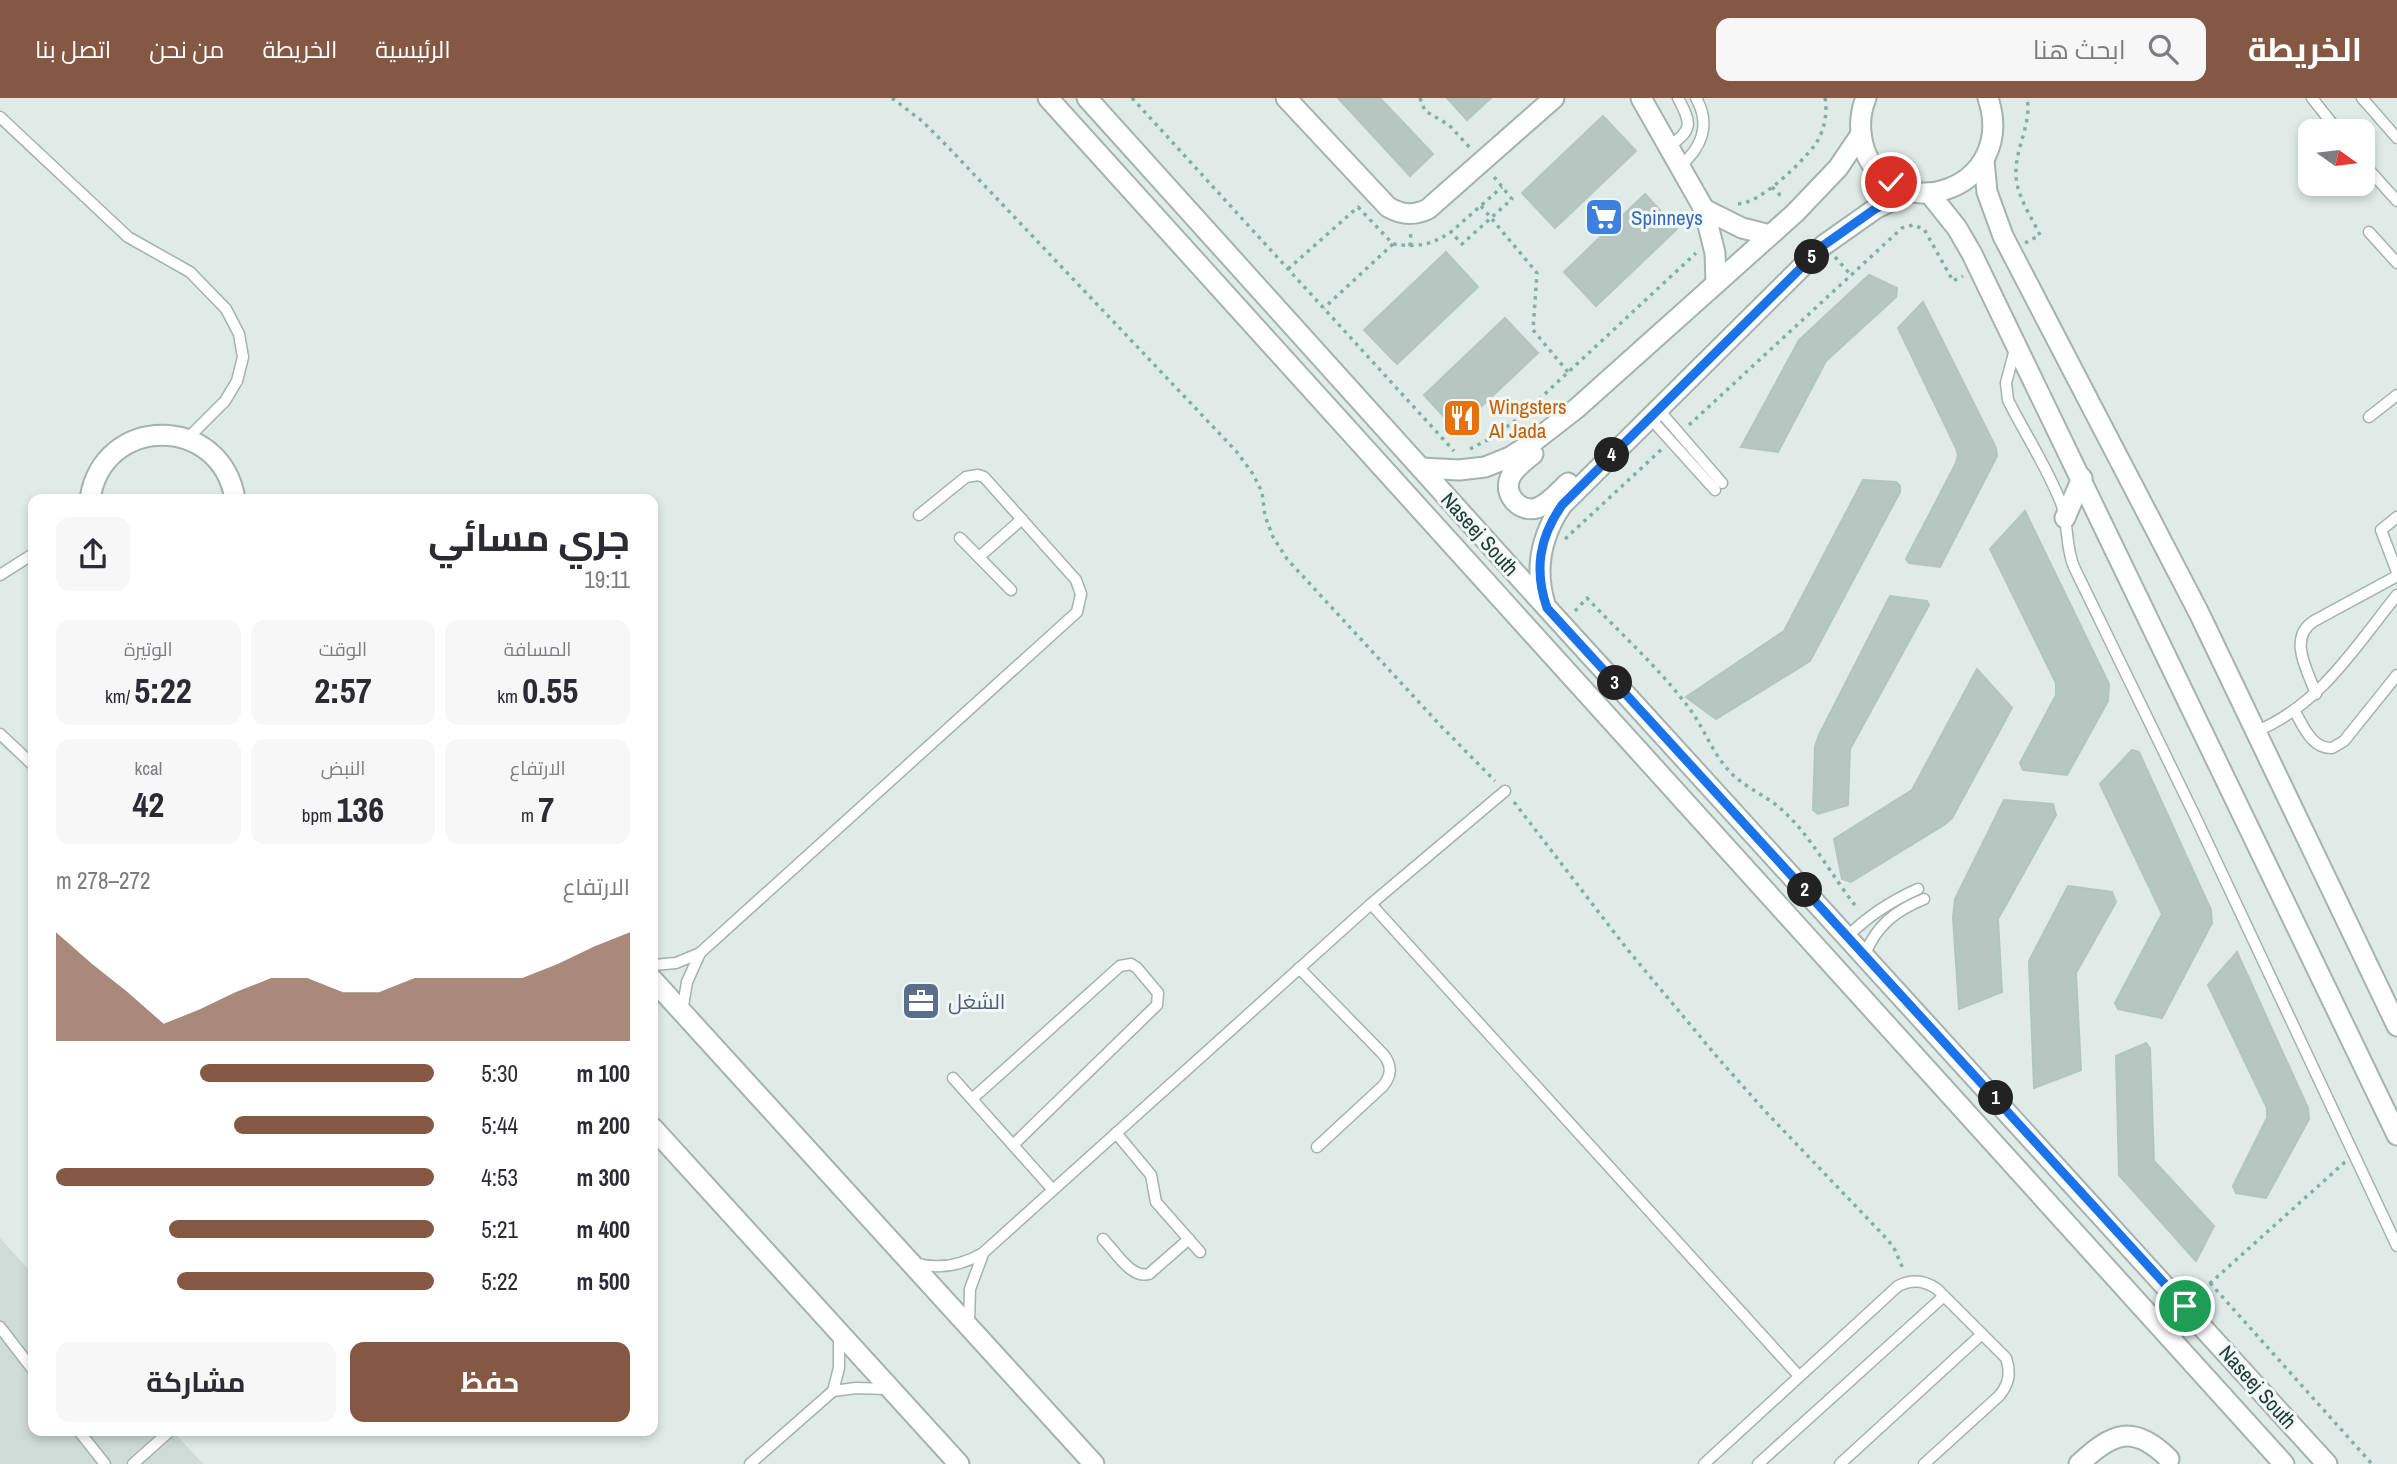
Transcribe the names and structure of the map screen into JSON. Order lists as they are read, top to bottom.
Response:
{
  "streets": {
    "street": ["Naseej South"]
  },
  "places": {
    "supermarket": ["Spinneys"],
    "restaurant": ["Wingsters Al Jada"],
    "office": ["الشغل"]
  },
  "north": "right",
  "page": {
    "header": "الخريطة",
    "search": "ابحث هنا",
    "nav": [
      "الرئيسية",
      "الخريطة",
      "من نحن",
      "اتصل بنا"
    ],
    "pins": [
      "5",
      "4",
      "3",
      "2",
      "1"
    ],
    "heading": ["جري مسائي", "19:11"],
    "stats": [
      ["المسافة", "0.55 km"],
      ["الوقت", "2:57"],
      ["الوتيرة", "5:22 /km"],
      ["الارتفاع", "7 m"],
      ["النبض", "136 bpm"],
      ["kcal", "42"]
    ],
    "chart": ["الارتفاع", "272–278 m"],
    "list": [
      {
        "name": "100 m",
        "note": "5:30"
      },
      {
        "name": "200 m",
        "note": "5:44"
      },
      {
        "name": "300 m",
        "note": "4:53"
      },
      {
        "name": "400 m",
        "note": "5:21"
      },
      {
        "name": "500 m",
        "note": "5:22"
      }
    ],
    "buttons": ["حفظ", "مشاركة"]
  }
}
